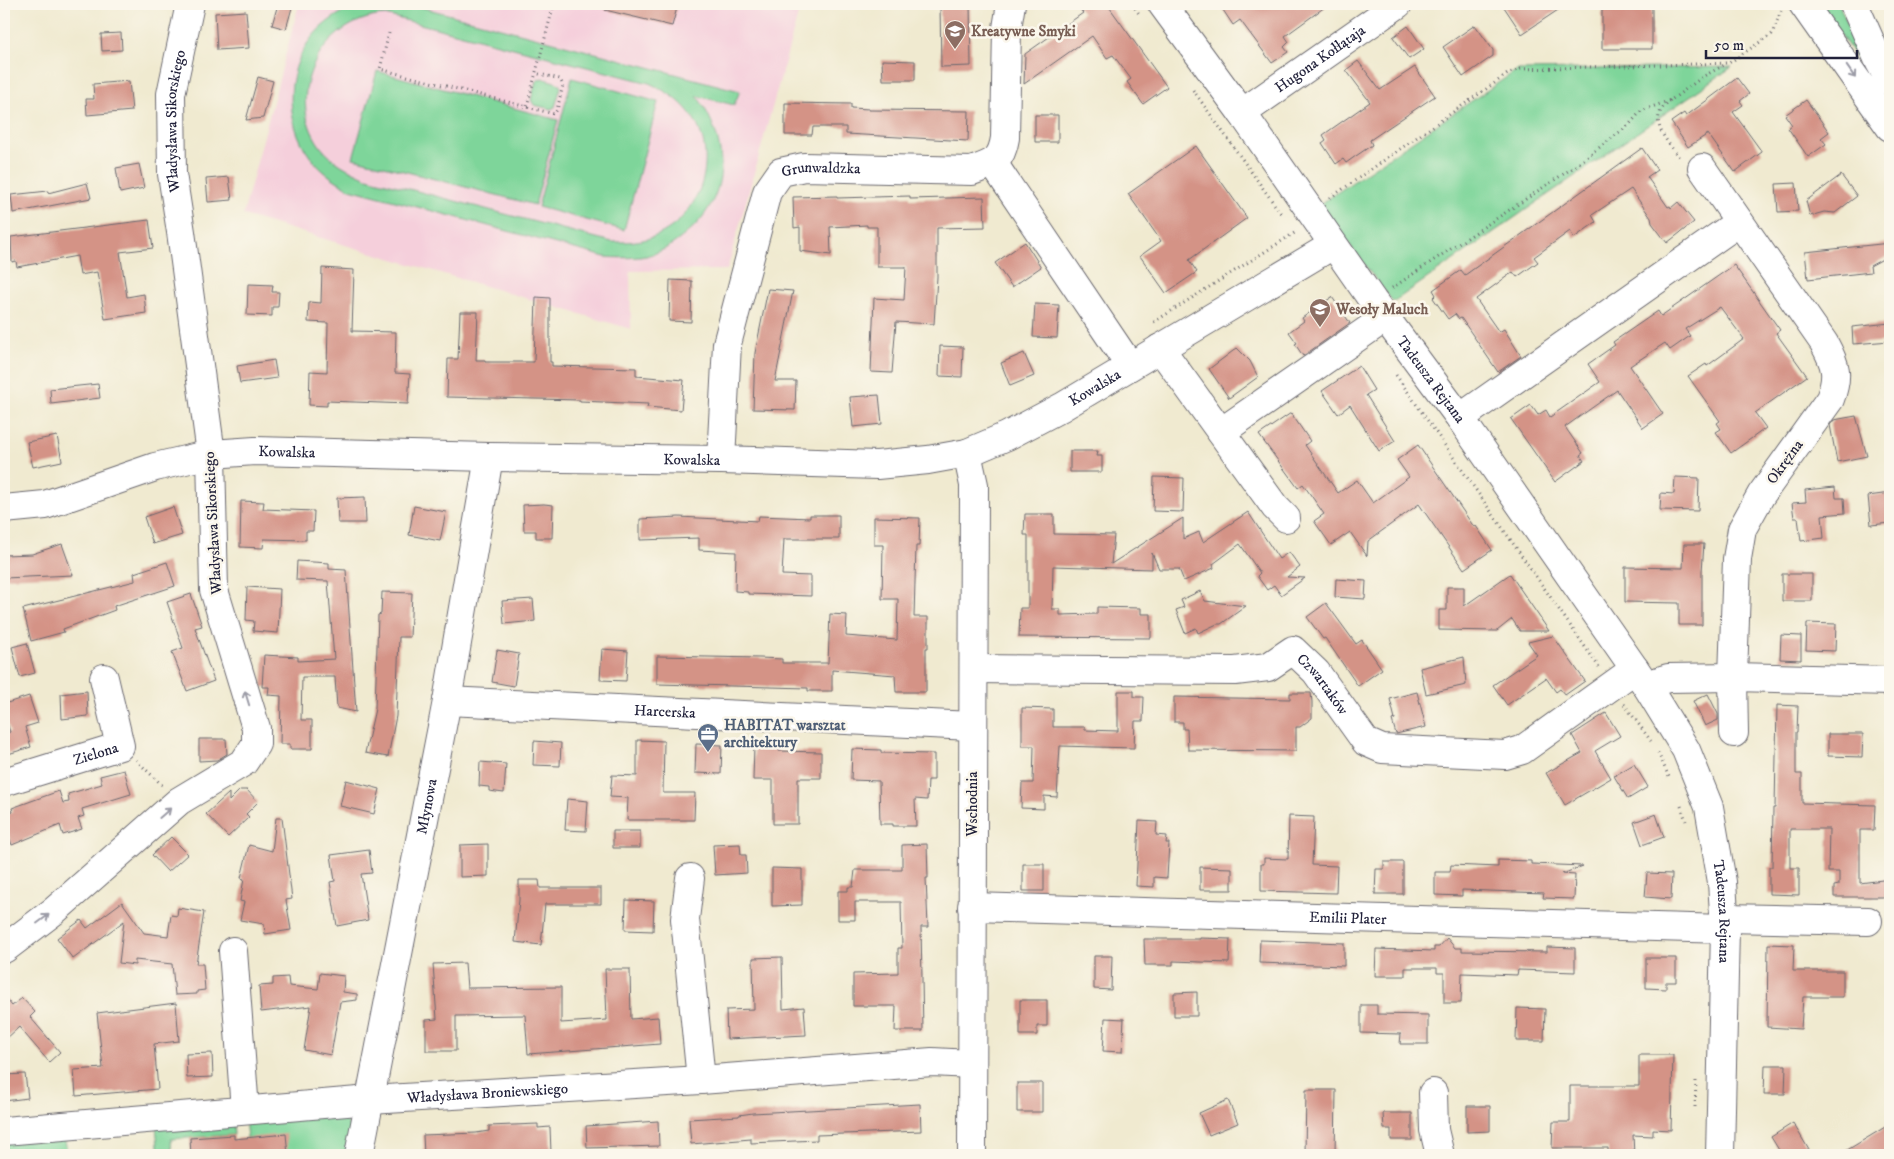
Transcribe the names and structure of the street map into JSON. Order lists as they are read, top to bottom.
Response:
{
  "streets": {
    "street": [
      "Hugona Kołłątaja",
      "Władysława Sikorskiego",
      "Grunwaldzka",
      "Tadeusza Rejtana",
      "Kowalska",
      "Okrężna",
      "Czwartaków",
      "Harcerska",
      "Zielona",
      "Wschodnia",
      "Młynowa",
      "Emilii Plater",
      "Władysława Broniewskiego"
    ]
  },
  "crossings": [
    ["Hugona Kołłątaja", "Tadeusza Rejtana"],
    ["Władysława Sikorskiego", "Kowalska"],
    ["Grunwaldzka", "Kowalska"],
    ["Tadeusza Rejtana", "Kowalska"],
    ["Tadeusza Rejtana", "Czwartaków"],
    ["Tadeusza Rejtana", "Emilii Plater"],
    ["Kowalska", "Wschodnia"],
    ["Kowalska", "Młynowa"],
    ["Czwartaków", "Wschodnia"],
    ["Harcerska", "Wschodnia"],
    ["Harcerska", "Młynowa"],
    ["Wschodnia", "Emilii Plater"],
    ["Wschodnia", "Władysława Broniewskiego"],
    ["Młynowa", "Władysława Broniewskiego"]
  ],
  "one_way": ["Władysława Sikorskiego"],
  "places": {
    "school or university": ["Kreatywne Smyki", "Wesoły Maluch"],
    "office": ["HABITAT warsztat architektury"]
  },
  "scale_bar": "50 m"
}
